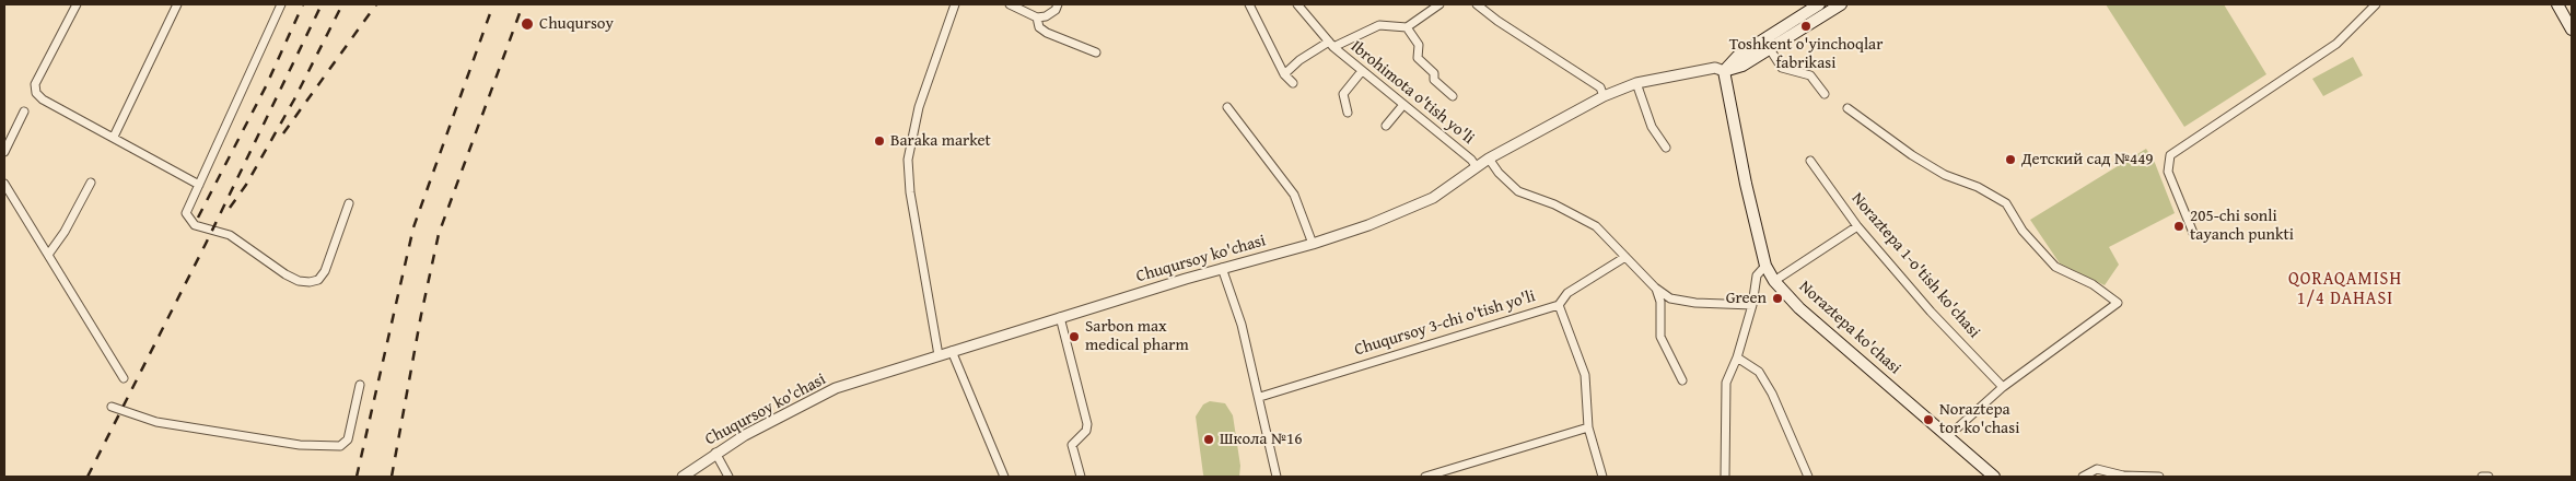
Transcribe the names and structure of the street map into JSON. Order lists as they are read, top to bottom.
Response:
{
  "streets": {
    "main road": ["Noraztepa ko'chasi"],
    "street": [
      "Ibrohimota o'tish yo'li",
      "Chuqursoy ko'chasi",
      "Noraztepa 1-o'tish ko'chasi",
      "Chuqursoy 3-chi o'tish yo'li"
    ]
  },
  "crossings": [
    ["Ibrohimota o'tish yo'li", "Chuqursoy ko'chasi"],
    ["Chuqursoy ko'chasi", "Noraztepa ko'chasi"]
  ],
  "districts": ["QORAQAMISH 1/4 DAHASI"],
  "places": [
    "Chuqursoy",
    "Toshkent o'yinchoqlar fabrikasi",
    "Baraka market",
    "Детский сад №449",
    "205-chi sonli tayanch punkti",
    "Green",
    "Sarbon max medical pharm",
    "Noraztepa tor ko'chasi",
    "Школа №16"
  ]
}
